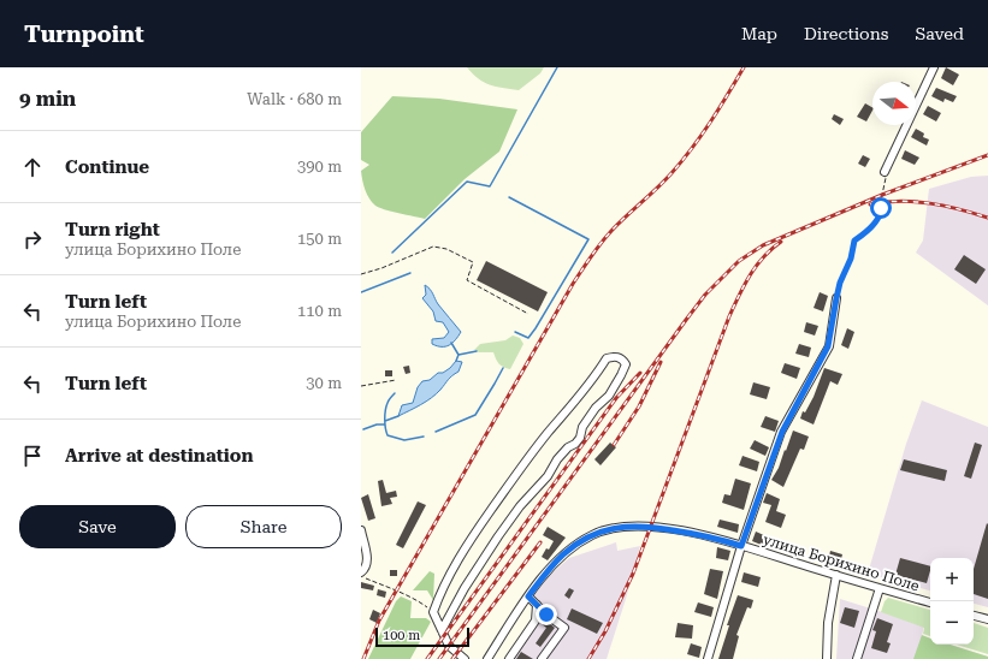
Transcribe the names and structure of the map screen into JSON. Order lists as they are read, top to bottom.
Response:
{
  "streets": {
    "street": ["улица Борихино Поле"]
  },
  "scale_bar": "100 m",
  "north": "right",
  "page": {
    "header": "Turnpoint",
    "nav": ["Map", "Directions", "Saved"],
    "heading": ["9 min", "Walk · 680 m"],
    "list": [
      ["Continue", "390 m"],
      ["Turn right", "улица Борихино Поле", "150 m"],
      ["Turn left", "улица Борихино Поле", "110 m"],
      ["Turn left", "30 m"],
      "Arrive at destination"
    ],
    "buttons": ["Save", "Share"],
    "map_buttons": ["+", "−"],
    "scale": "100 m"
  }
}
